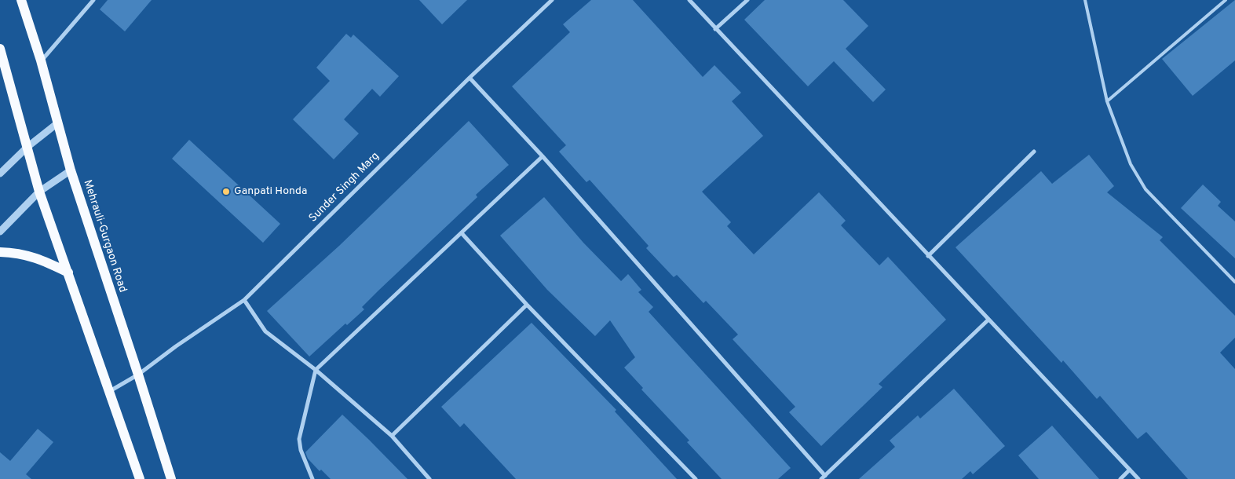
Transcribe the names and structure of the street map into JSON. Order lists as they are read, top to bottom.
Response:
{
  "streets": {
    "main road": ["Mehrauli-Gurgaon Road"],
    "street": ["Sunder Singh Marg"]
  },
  "crossings": [
    ["Sunder Singh Marg", "Mehrauli-Gurgaon Road"]
  ],
  "places": ["Ganpati Honda"]
}
